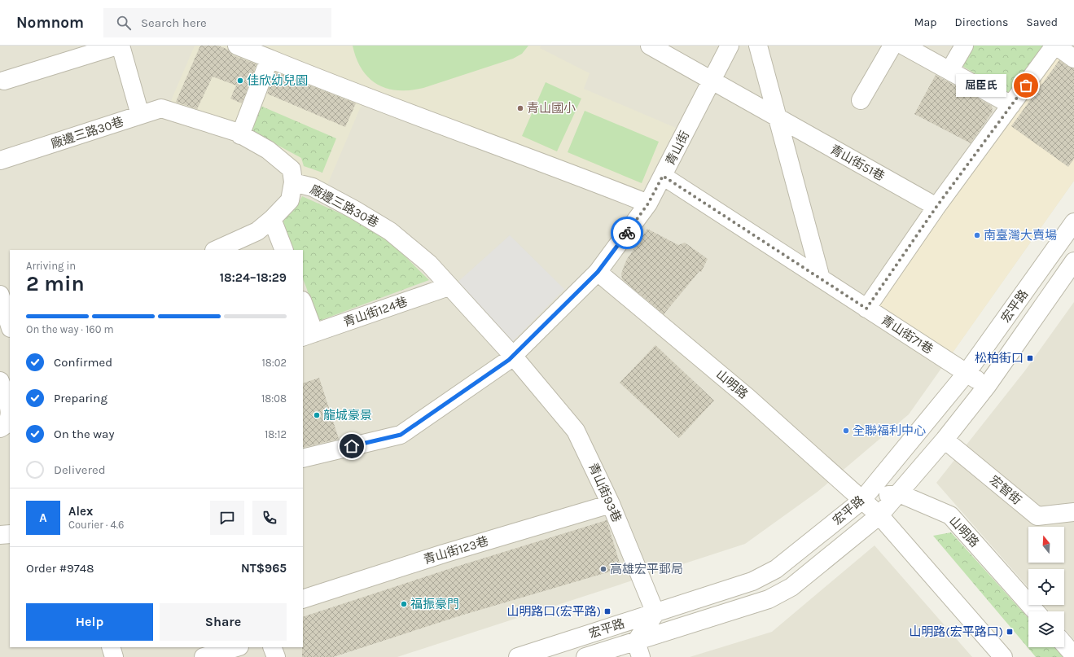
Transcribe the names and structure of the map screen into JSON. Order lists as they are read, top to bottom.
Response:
{
  "streets": {
    "street": [
      "廠邊三路30巷",
      "青山街",
      "青山街51巷",
      "宏平路",
      "青山街124巷",
      "青山街71巷",
      "山明路",
      "宏智街",
      "青山街93巷",
      "青山街123巷"
    ]
  },
  "crossings": [
    ["廠邊三路30巷", "青山街"],
    ["廠邊三路30巷", "青山街124巷"],
    ["廠邊三路30巷", "青山街93巷"],
    ["青山街", "青山街51巷"],
    ["青山街", "青山街71巷"],
    ["青山街", "山明路"],
    ["青山街", "青山街93巷"],
    ["宏平路", "青山街71巷"],
    ["宏平路", "山明路"],
    ["宏平路", "宏智街"],
    ["宏平路", "青山街93巷"],
    ["青山街93巷", "青山街123巷"]
  ],
  "places": {
    "other": [
      "佳欣幼兒園",
      "屈臣氏",
      "青山國小",
      "南臺灣大賣場",
      "龍城豪景",
      "全聯福利中心",
      "高雄宏平郵局",
      "福振豪門"
    ],
    "transit": ["松柏街口", "山明路口(宏平路)", "山明路(宏平路口)"]
  },
  "north": "top",
  "page": {
    "header": "Nomnom",
    "search": "Search here",
    "nav": ["Map", "Directions", "Saved"],
    "bubble": "屈臣氏",
    "heading": ["2 min", "Arriving in", "18:24–18:29"],
    "panel": [
      "Alex",
      "Courier · 4.6",
      "Order #9748",
      "NT$965"
    ],
    "bar": "On the way · 160 m",
    "list": [
      ["Confirmed", "18:02"],
      ["Preparing", "18:08"],
      ["On the way", "18:12"],
      "Delivered"
    ],
    "round": "A",
    "buttons": ["Help", "Share"]
  }
}
